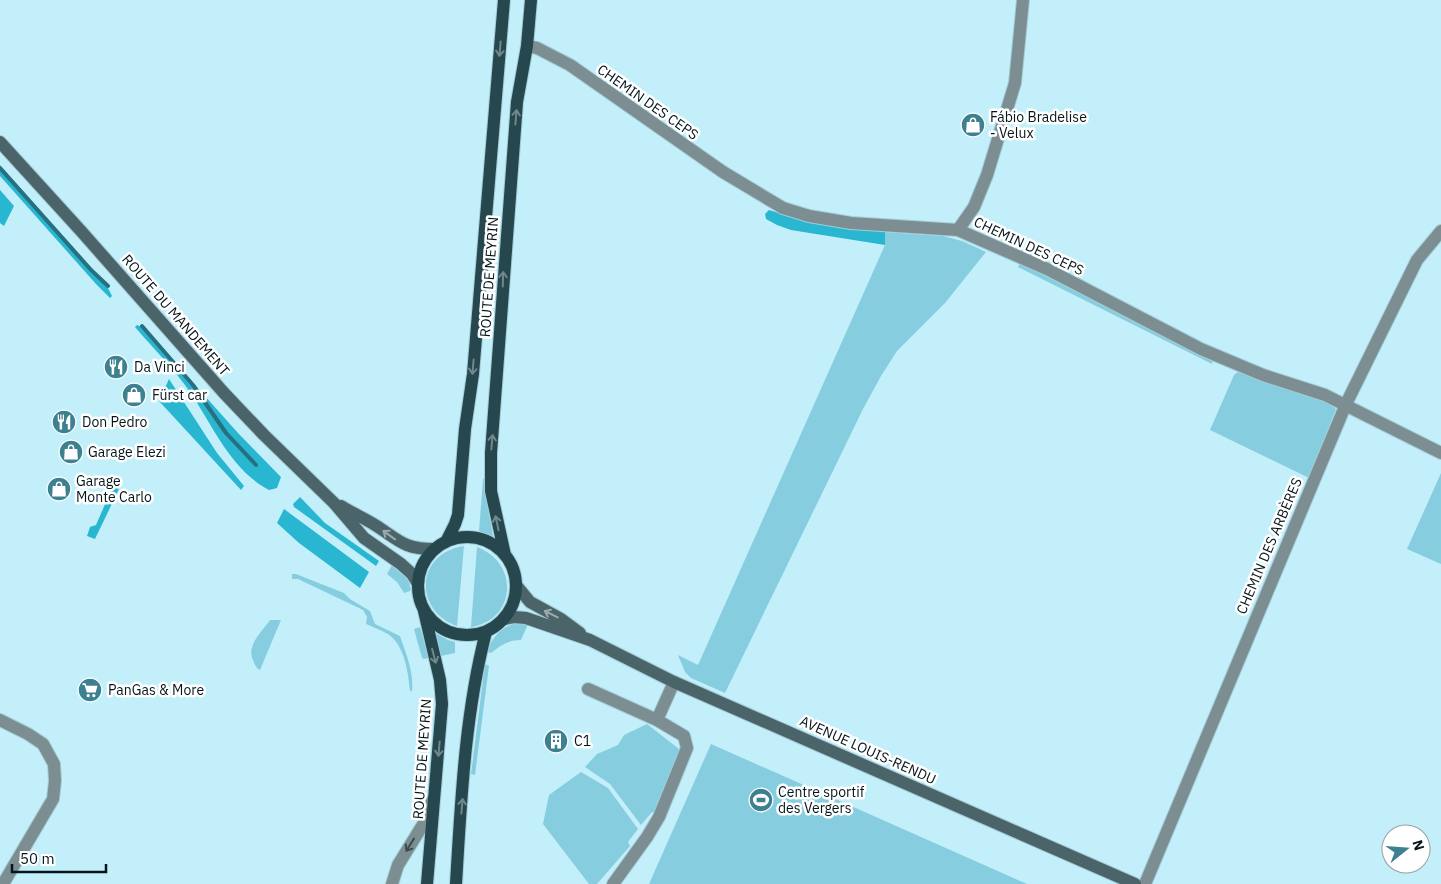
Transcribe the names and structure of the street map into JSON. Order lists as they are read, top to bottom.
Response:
{
  "streets": {
    "main road": ["ROUTE DE MEYRIN", "ROUTE DU MANDEMENT", "AVENUE LOUIS-RENDU"],
    "street": ["CHEMIN DES CEPS", "CHEMIN DES ARBÈRES"]
  },
  "crossings": [
    ["CHEMIN DES CEPS", "ROUTE DE MEYRIN"],
    ["CHEMIN DES CEPS", "CHEMIN DES ARBÈRES"],
    ["ROUTE DE MEYRIN", "ROUTE DU MANDEMENT"],
    ["ROUTE DE MEYRIN", "AVENUE LOUIS-RENDU"],
    ["ROUTE DU MANDEMENT", "AVENUE LOUIS-RENDU"]
  ],
  "places": {
    "shop": [
      "Fábio Bradelise - Velux",
      "Fürst car",
      "Garage Elezi",
      "Garage Monte Carlo"
    ],
    "restaurant": ["Da Vinci", "Don Pedro"],
    "supermarket": ["PanGas & More"],
    "building": ["C1"],
    "sports": ["Centre sportif des Vergers"]
  },
  "scale_bar": "50 m",
  "north": "right"
}
